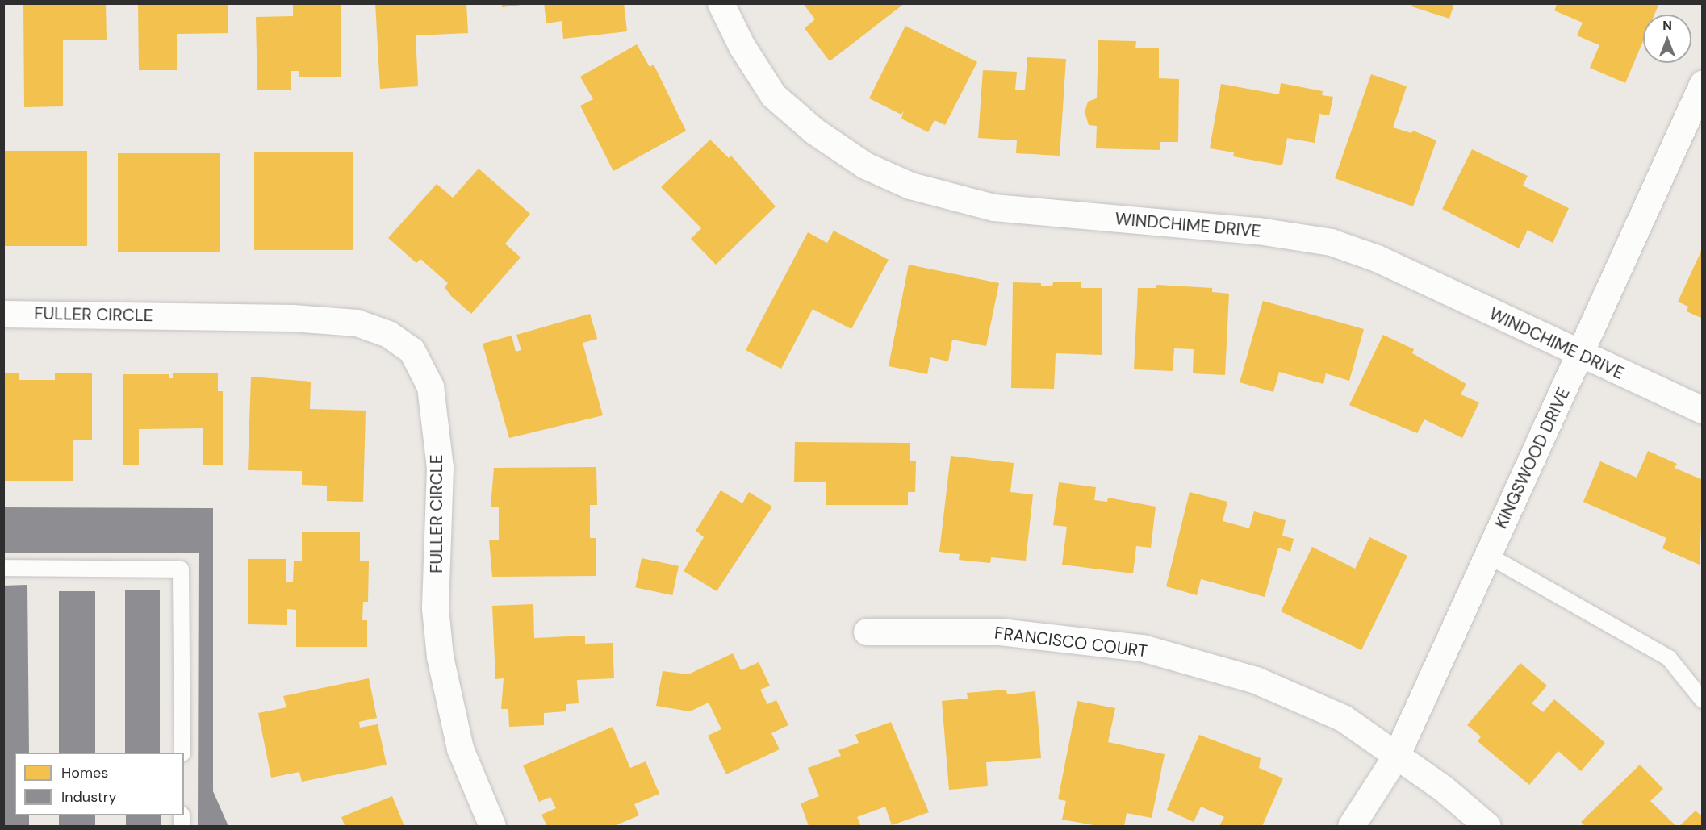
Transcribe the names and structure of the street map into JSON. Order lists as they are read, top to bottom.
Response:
{
  "streets": {
    "street": [
      "WINDCHIME DRIVE",
      "FULLER CIRCLE",
      "KINGSWOOD DRIVE",
      "FRANCISCO COURT"
    ]
  },
  "crossings": [
    ["WINDCHIME DRIVE", "KINGSWOOD DRIVE"],
    ["KINGSWOOD DRIVE", "FRANCISCO COURT"]
  ],
  "legend": ["Homes", "Industry"],
  "north": "top"
}
